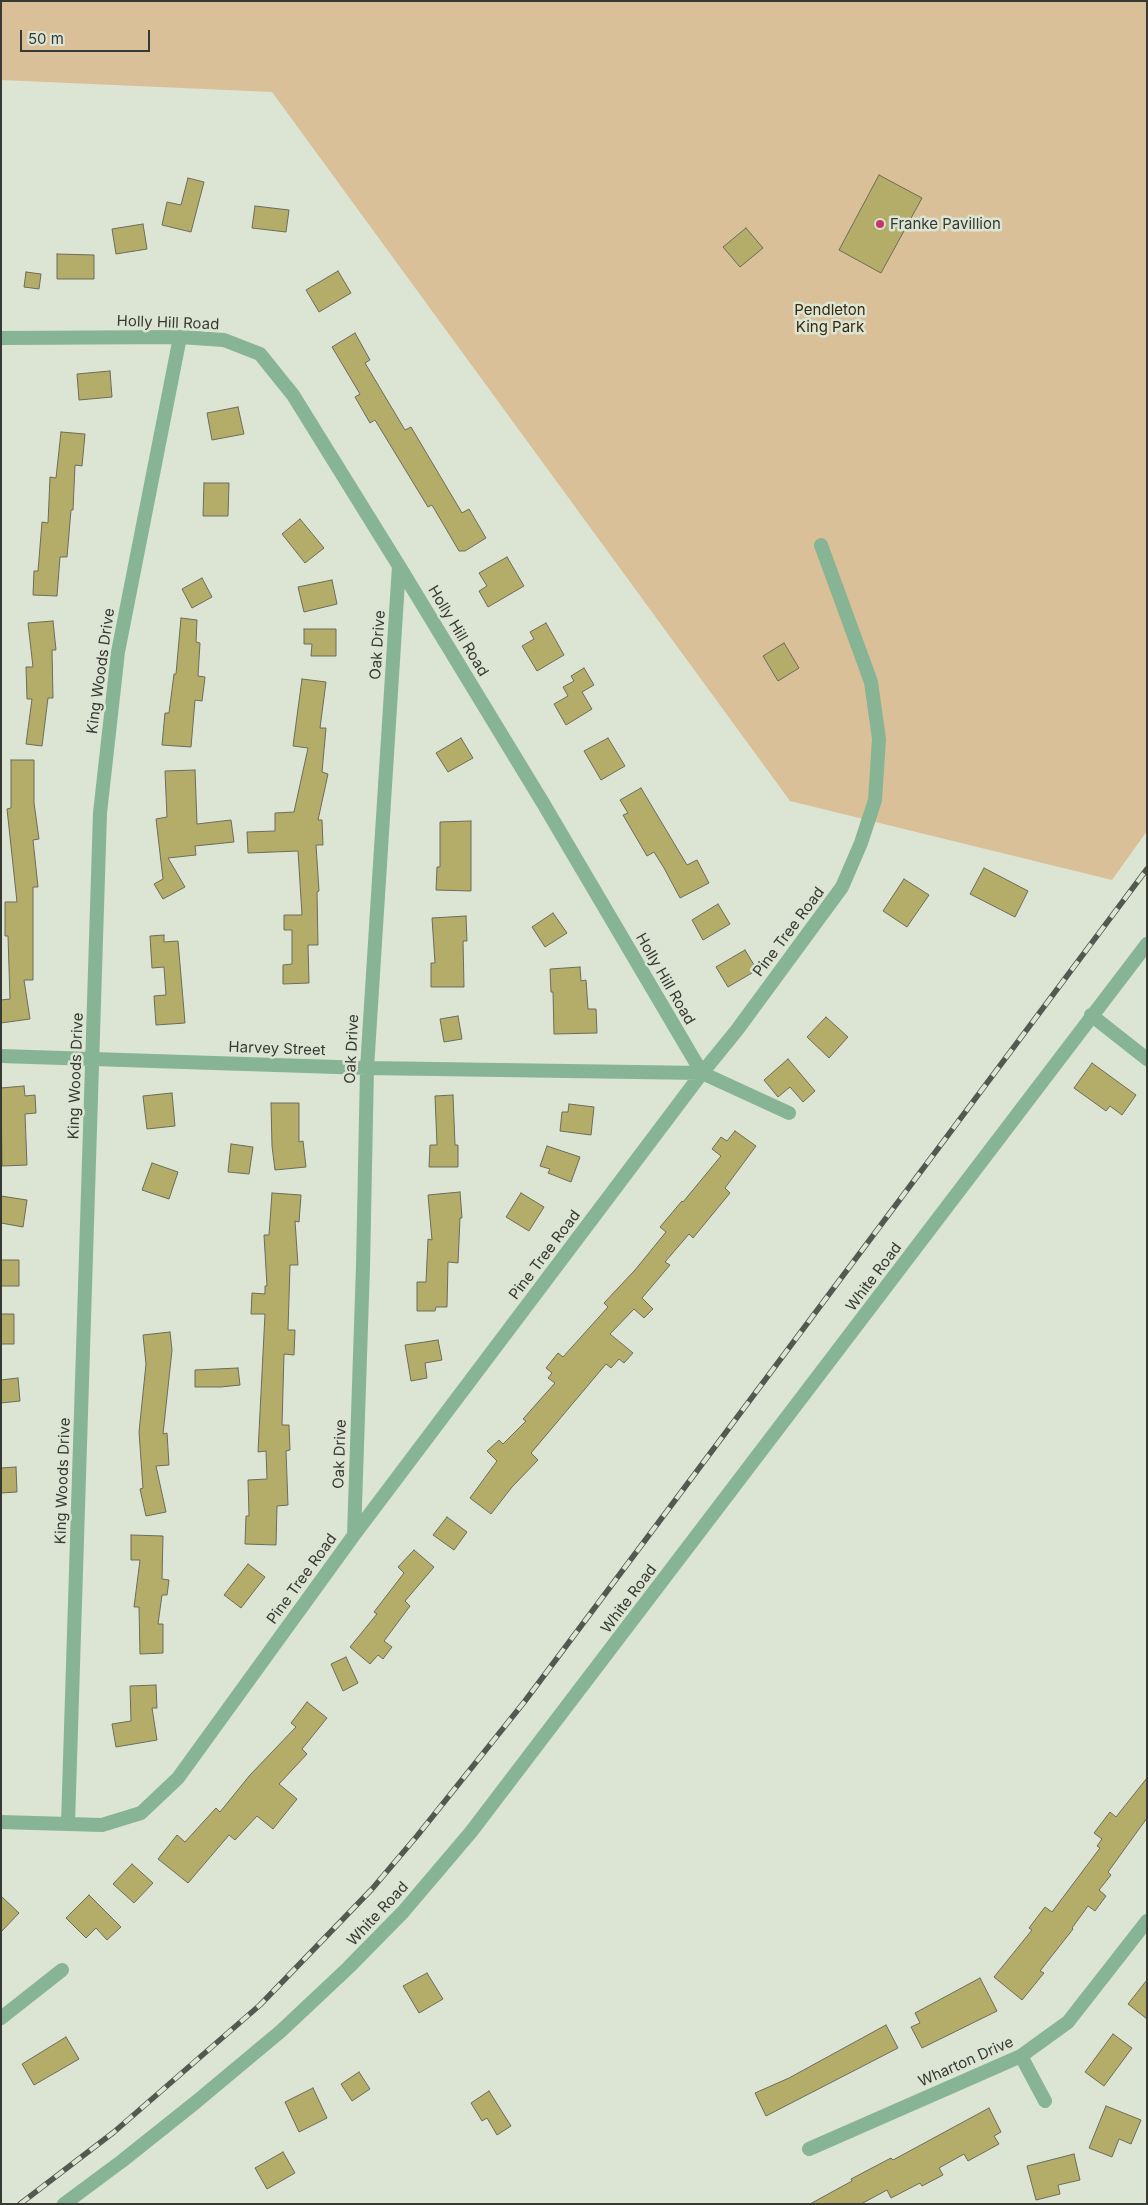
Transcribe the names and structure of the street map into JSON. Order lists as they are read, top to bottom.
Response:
{
  "streets": {
    "street": [
      "Holly Hill Road",
      "Oak Drive",
      "King Woods Drive",
      "Pine Tree Road",
      "Harvey Street",
      "White Road",
      "Wharton Drive"
    ]
  },
  "crossings": [
    ["Holly Hill Road", "Oak Drive"],
    ["Holly Hill Road", "King Woods Drive"],
    ["Holly Hill Road", "Pine Tree Road"],
    ["Holly Hill Road", "Harvey Street"],
    ["Oak Drive", "Pine Tree Road"],
    ["Oak Drive", "Harvey Street"],
    ["King Woods Drive", "Pine Tree Road"],
    ["King Woods Drive", "Harvey Street"],
    ["Pine Tree Road", "Harvey Street"]
  ],
  "parks": ["Pendleton King Park"],
  "places": ["Franke Pavillion"],
  "scale_bar": "50 m"
}
